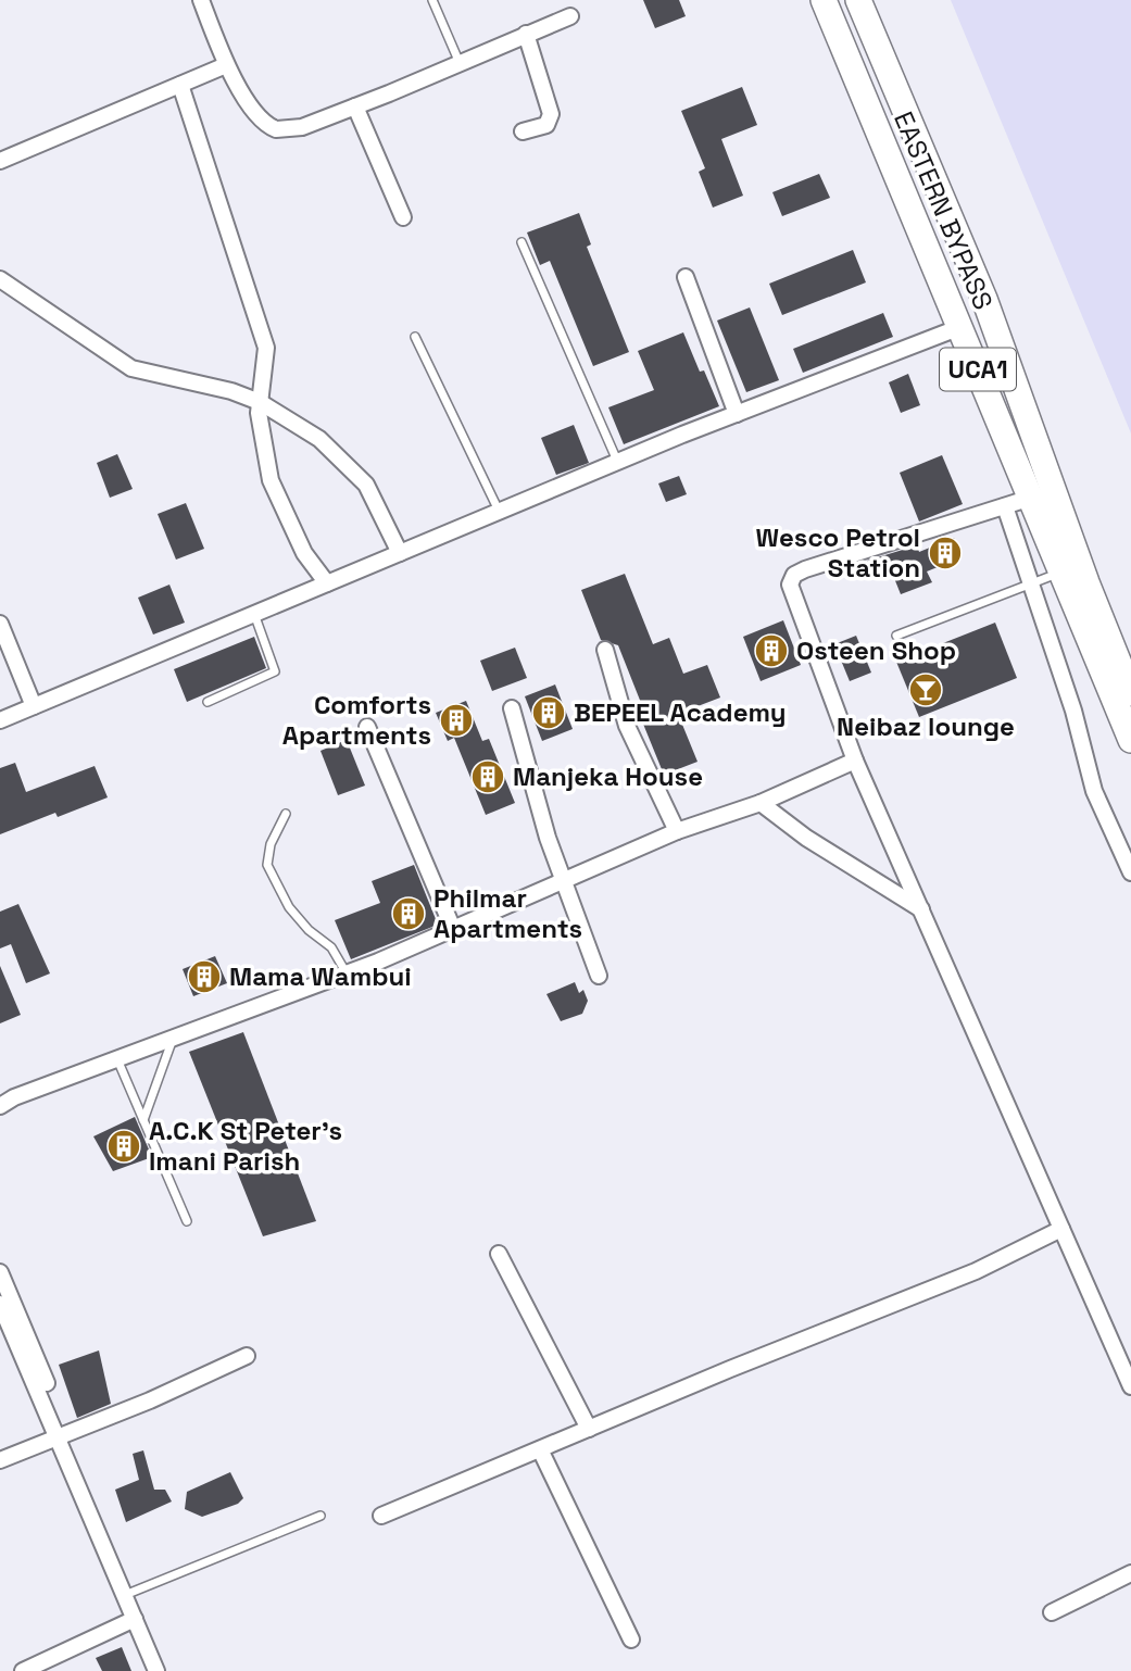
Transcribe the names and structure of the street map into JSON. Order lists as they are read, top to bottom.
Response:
{
  "streets": {
    "main road": ["EASTERN BYPASS", "UCA1"]
  },
  "places": {
    "building": [
      "Wesco Petrol Station",
      "Osteen Shop",
      "BEPEEL Academy",
      "Comforts Apartments",
      "Manjeka House",
      "Philmar Apartments",
      "Mama Wambui",
      "A.C.K St Peter's Imani Parish"
    ],
    "bar": ["Neibaz lounge"]
  }
}
